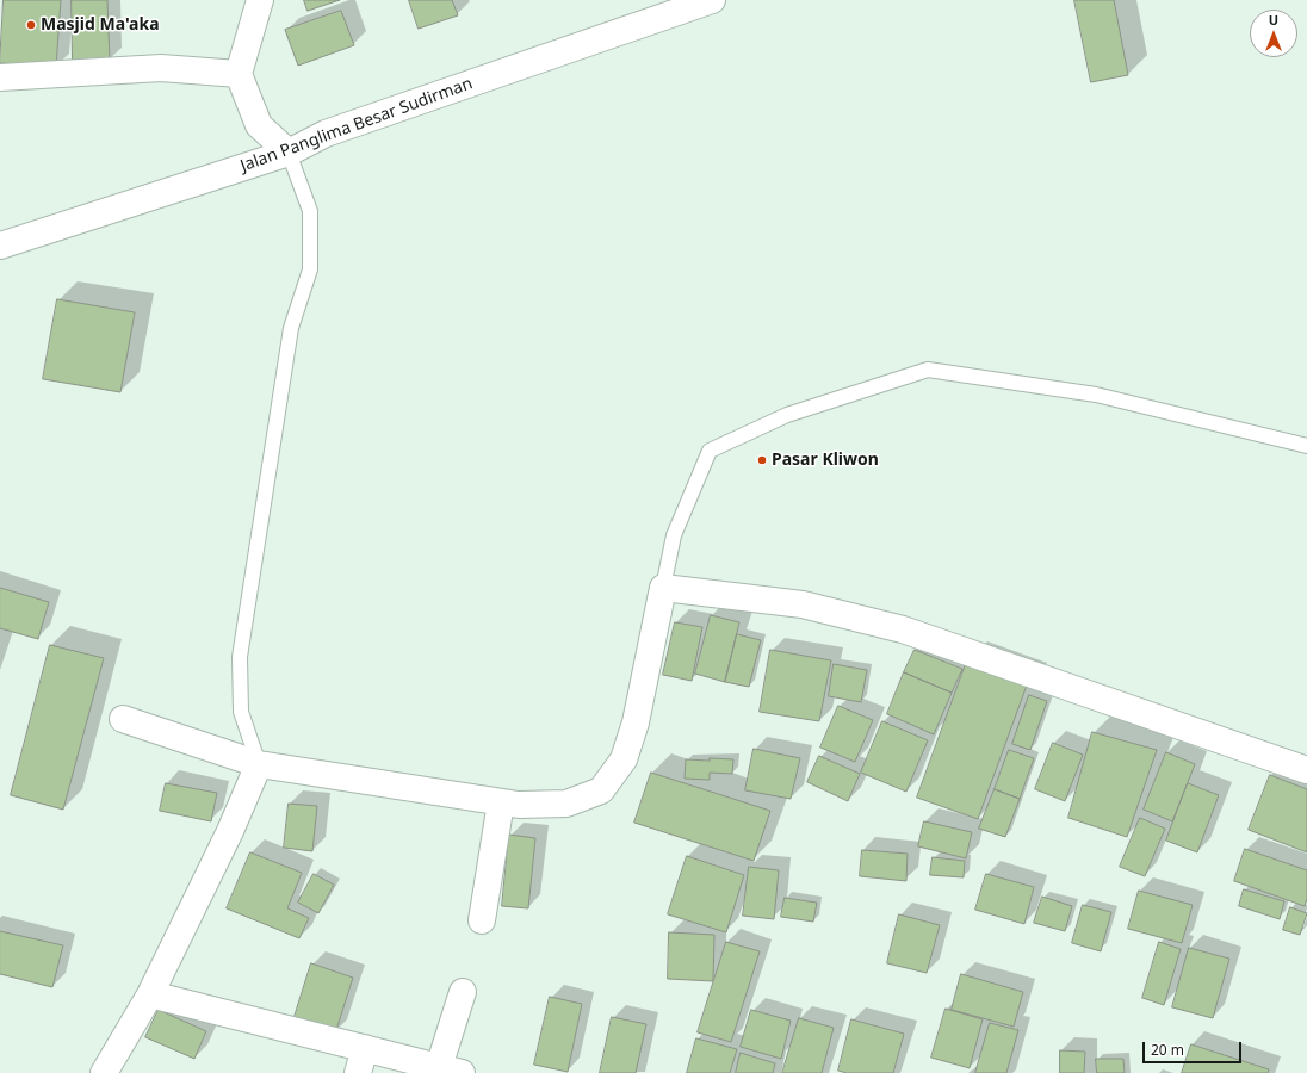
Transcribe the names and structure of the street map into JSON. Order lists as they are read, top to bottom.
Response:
{
  "streets": {
    "street": ["Jalan Panglima Besar Sudirman"]
  },
  "places": ["Masjid Ma'aka", "Pasar Kliwon"],
  "scale_bar": "20 m",
  "north": "top"
}
